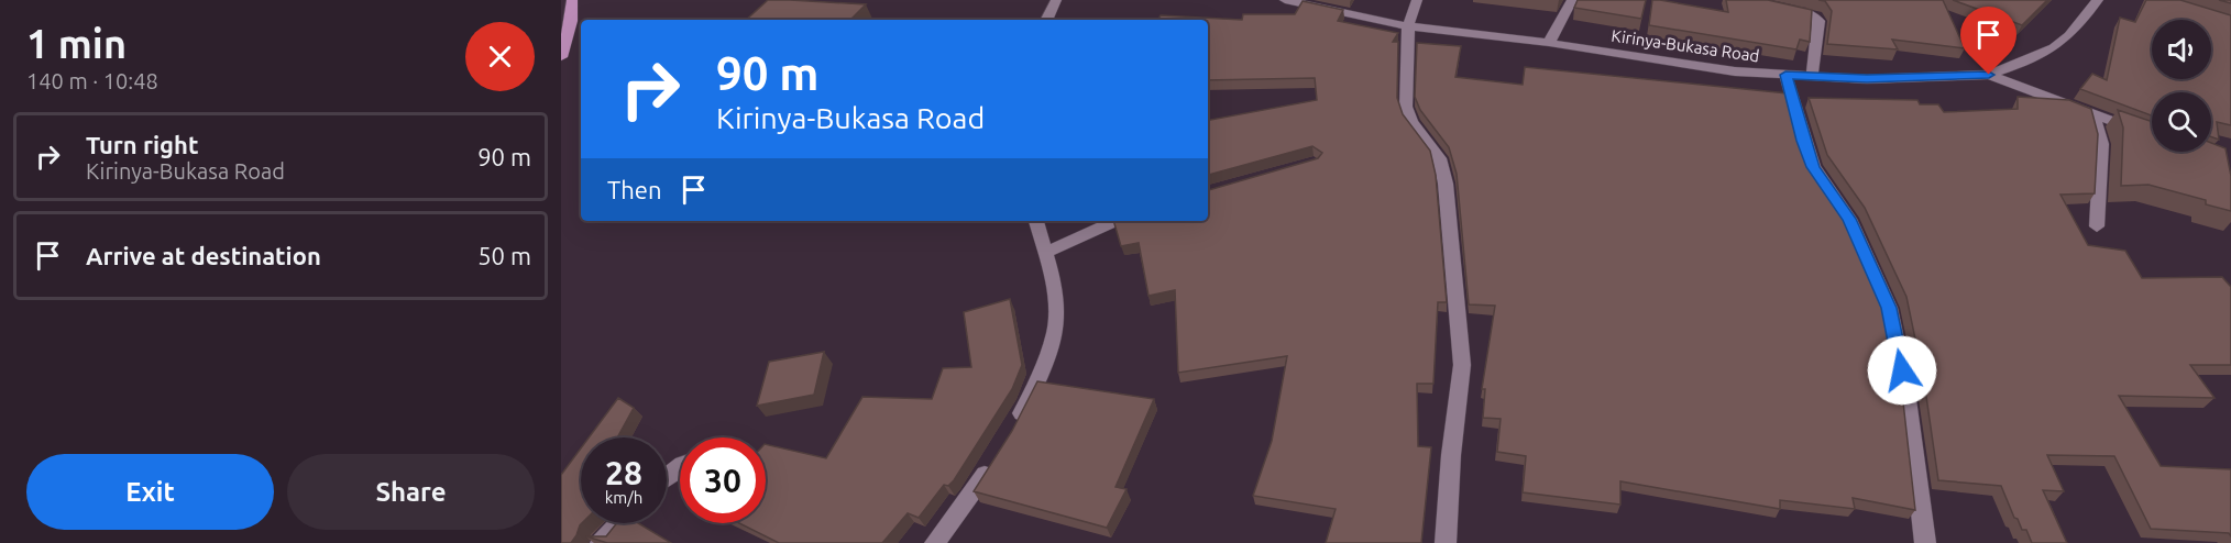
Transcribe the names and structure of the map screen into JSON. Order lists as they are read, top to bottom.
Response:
{
  "streets": {
    "street": ["Kirinya-Bukasa Road"]
  },
  "page": {
    "heading": ["1 min", "140 m · 10:48"],
    "turn": ["90 m", "Kirinya-Bukasa Road"],
    "list": [
      {
        "name": "Turn right",
        "note": "Kirinya-Bukasa Road",
        "value": "90 m"
      },
      {
        "name": "Arrive at destination",
        "value": "50 m"
      }
    ],
    "then": "Then",
    "speed": "28 km/h",
    "limit": "30",
    "buttons": ["Exit", "Share"]
  }
}
